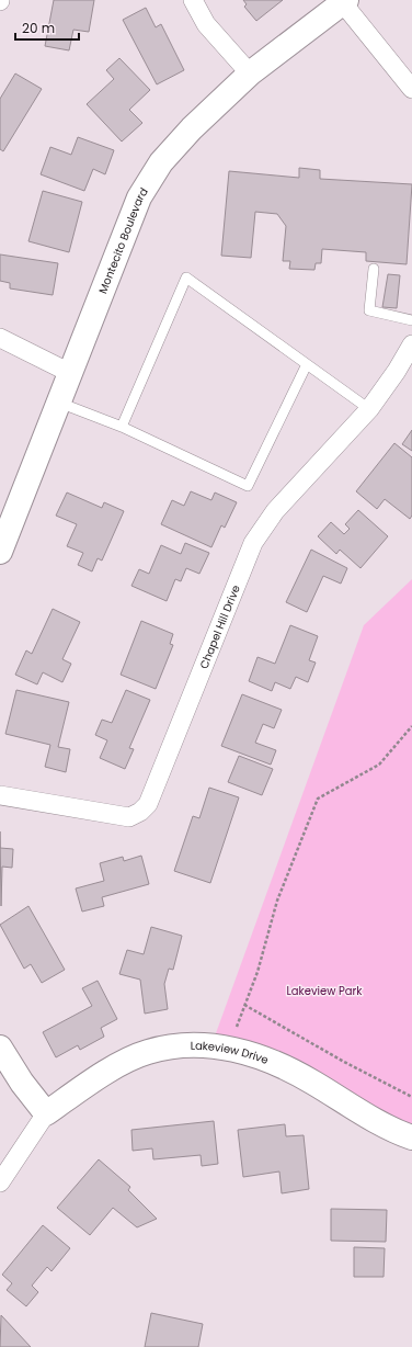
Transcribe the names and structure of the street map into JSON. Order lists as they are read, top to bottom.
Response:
{
  "streets": {
    "street": ["Montecito Boulevard", "Chapel Hill Drive", "Lakeview Drive"]
  },
  "parks": ["Lakeview Park"],
  "scale_bar": "20 m"
}
